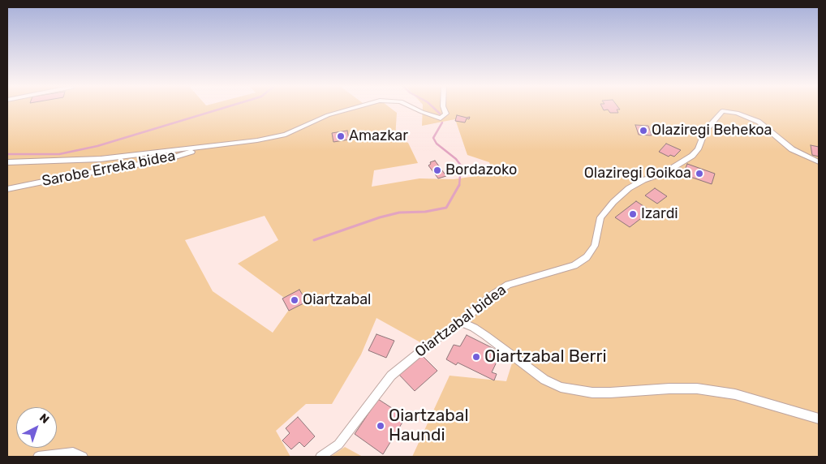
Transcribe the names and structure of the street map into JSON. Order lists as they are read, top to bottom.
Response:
{
  "streets": {
    "street": ["Sarobe Erreka bidea", "Oiartzabal bidea"]
  },
  "places": [
    "Olaziregi Behekoa",
    "Amazkar",
    "Bordazoko",
    "Olaziregi Goikoa",
    "Izardi",
    "Oiartzabal",
    "Oiartzabal Berri",
    "Oiartzabal Haundi"
  ],
  "north": "top right"
}
